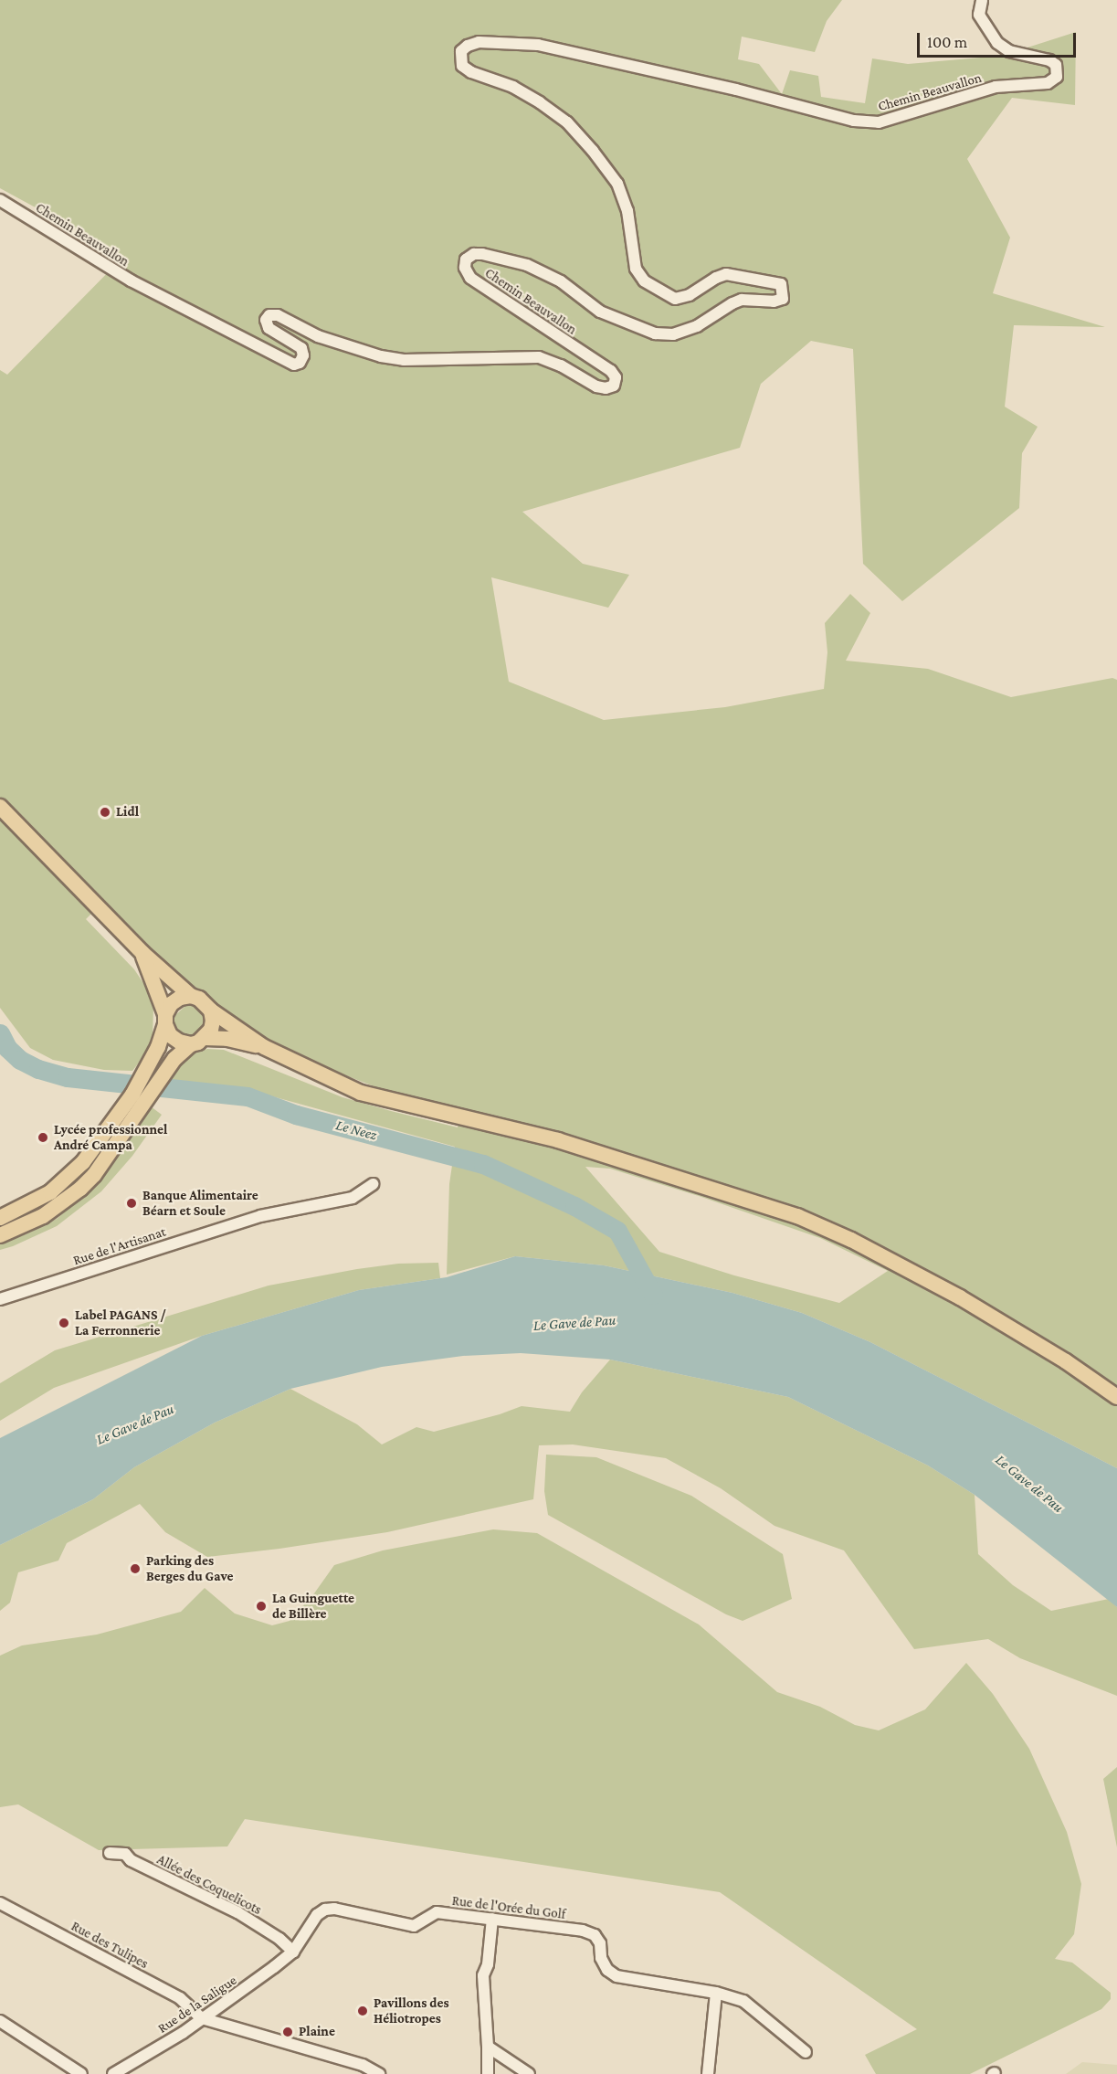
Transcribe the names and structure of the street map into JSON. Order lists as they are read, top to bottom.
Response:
{
  "streets": {
    "street": [
      "Chemin Beauvallon",
      "Rue de l'Artisanat",
      "Allée des Coquelicots",
      "Rue de l'Orée du Golf",
      "Rue des Tulipes",
      "Rue de la Saligue"
    ]
  },
  "crossings": [
    ["Allée des Coquelicots", "Rue de l'Orée du Golf"],
    ["Allée des Coquelicots", "Rue de la Saligue"],
    ["Rue de l'Orée du Golf", "Rue de la Saligue"],
    ["Rue des Tulipes", "Rue de la Saligue"]
  ],
  "water": ["Le Neez", "Le Gave de Pau"],
  "places": [
    "Lidl",
    "Lycée professionnel André Campa",
    "Banque Alimentaire Béarn et Soule",
    "Label PAGANS / La Ferronnerie",
    "Parking des Berges du Gave",
    "La Guinguette de Billère",
    "Pavillons des Héliotropes",
    "Plaine"
  ],
  "scale_bar": "100 m"
}
